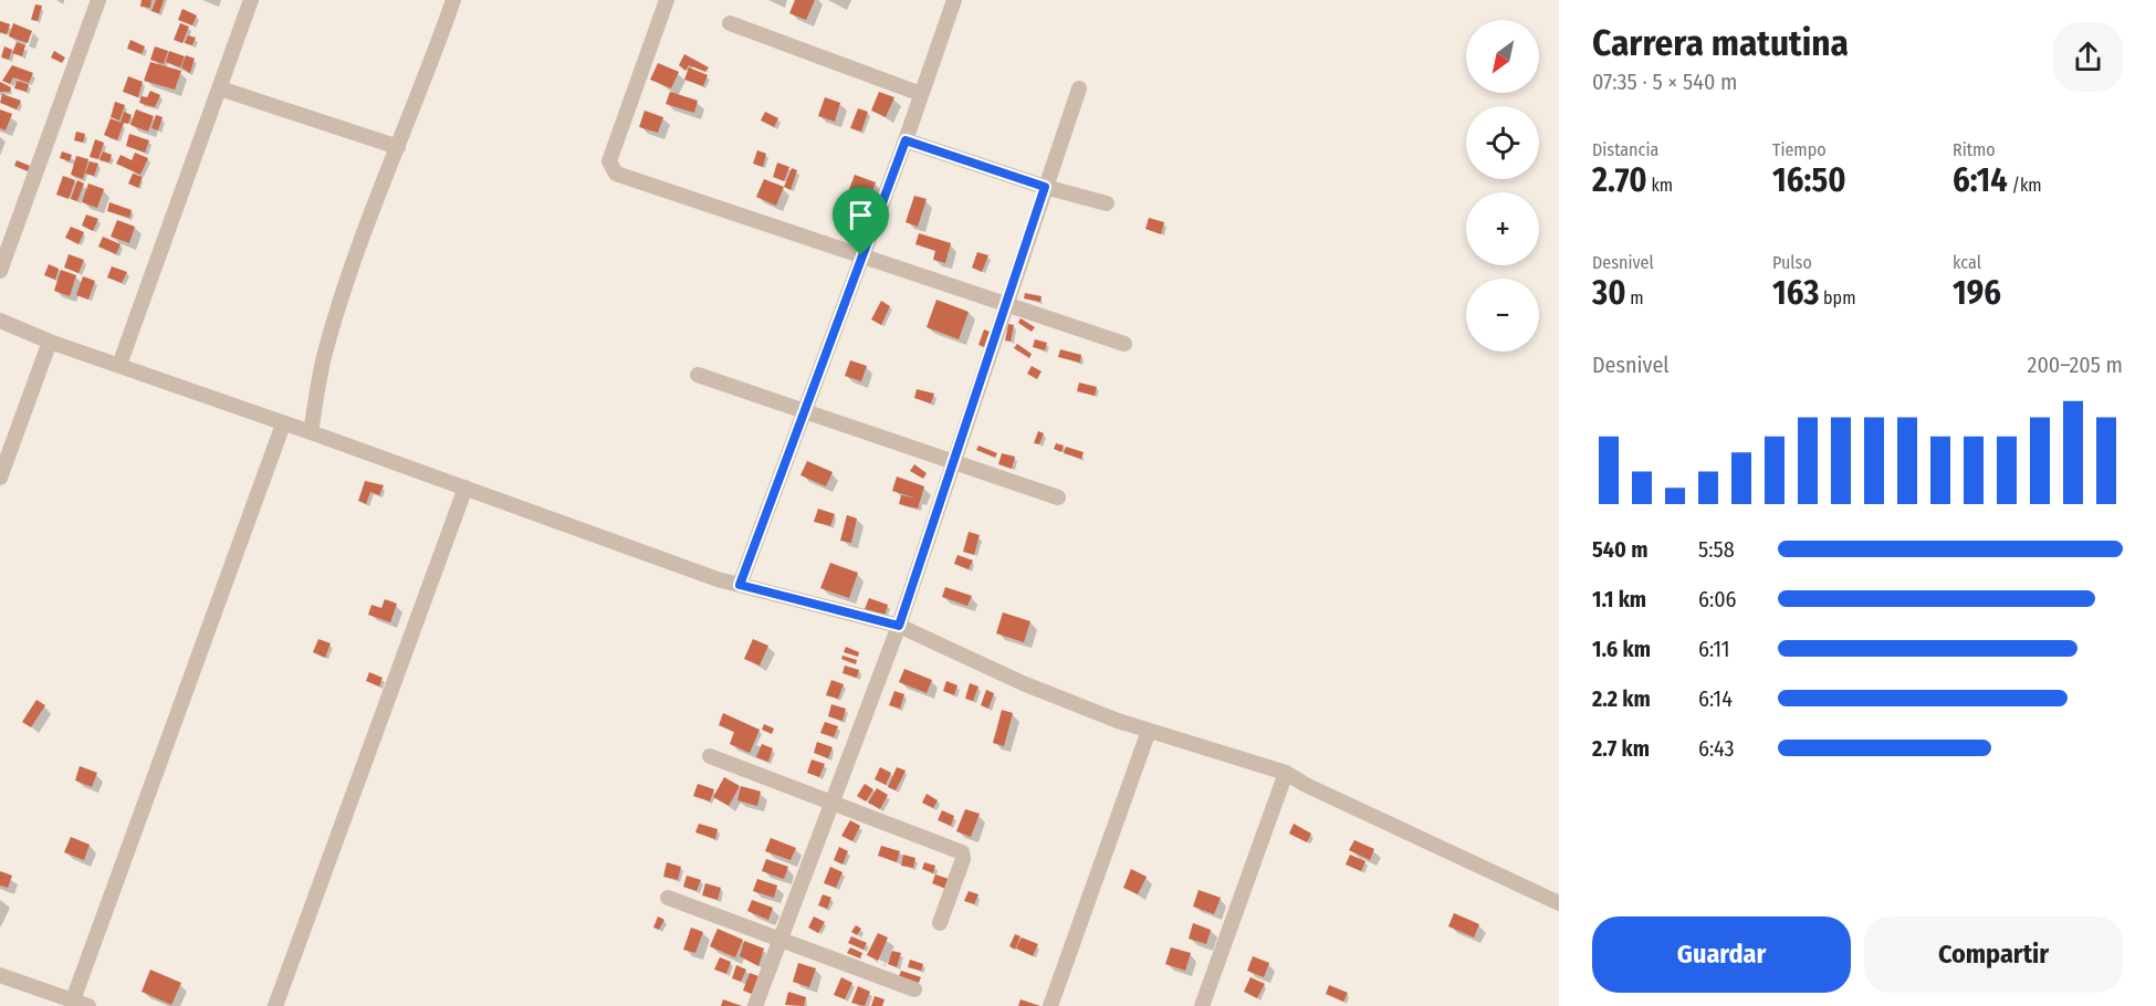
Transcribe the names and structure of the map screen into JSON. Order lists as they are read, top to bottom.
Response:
{
  "north": "bottom left",
  "page": {
    "heading": ["Carrera matutina", "07:35 · 5 × 540 m"],
    "map_buttons": ["+", "−"],
    "stats": [
      ["Distancia", "2.70 km"],
      ["Tiempo", "16:50"],
      ["Ritmo", "6:14 /km"],
      ["Desnivel", "30 m"],
      ["Pulso", "163 bpm"],
      ["kcal", "196"]
    ],
    "chart": ["Desnivel", "200–205 m"],
    "list": [
      {
        "name": "540 m",
        "note": "5:58"
      },
      {
        "name": "1.1 km",
        "note": "6:06"
      },
      {
        "name": "1.6 km",
        "note": "6:11"
      },
      {
        "name": "2.2 km",
        "note": "6:14"
      },
      {
        "name": "2.7 km",
        "note": "6:43"
      }
    ],
    "buttons": ["Guardar", "Compartir"]
  }
}
